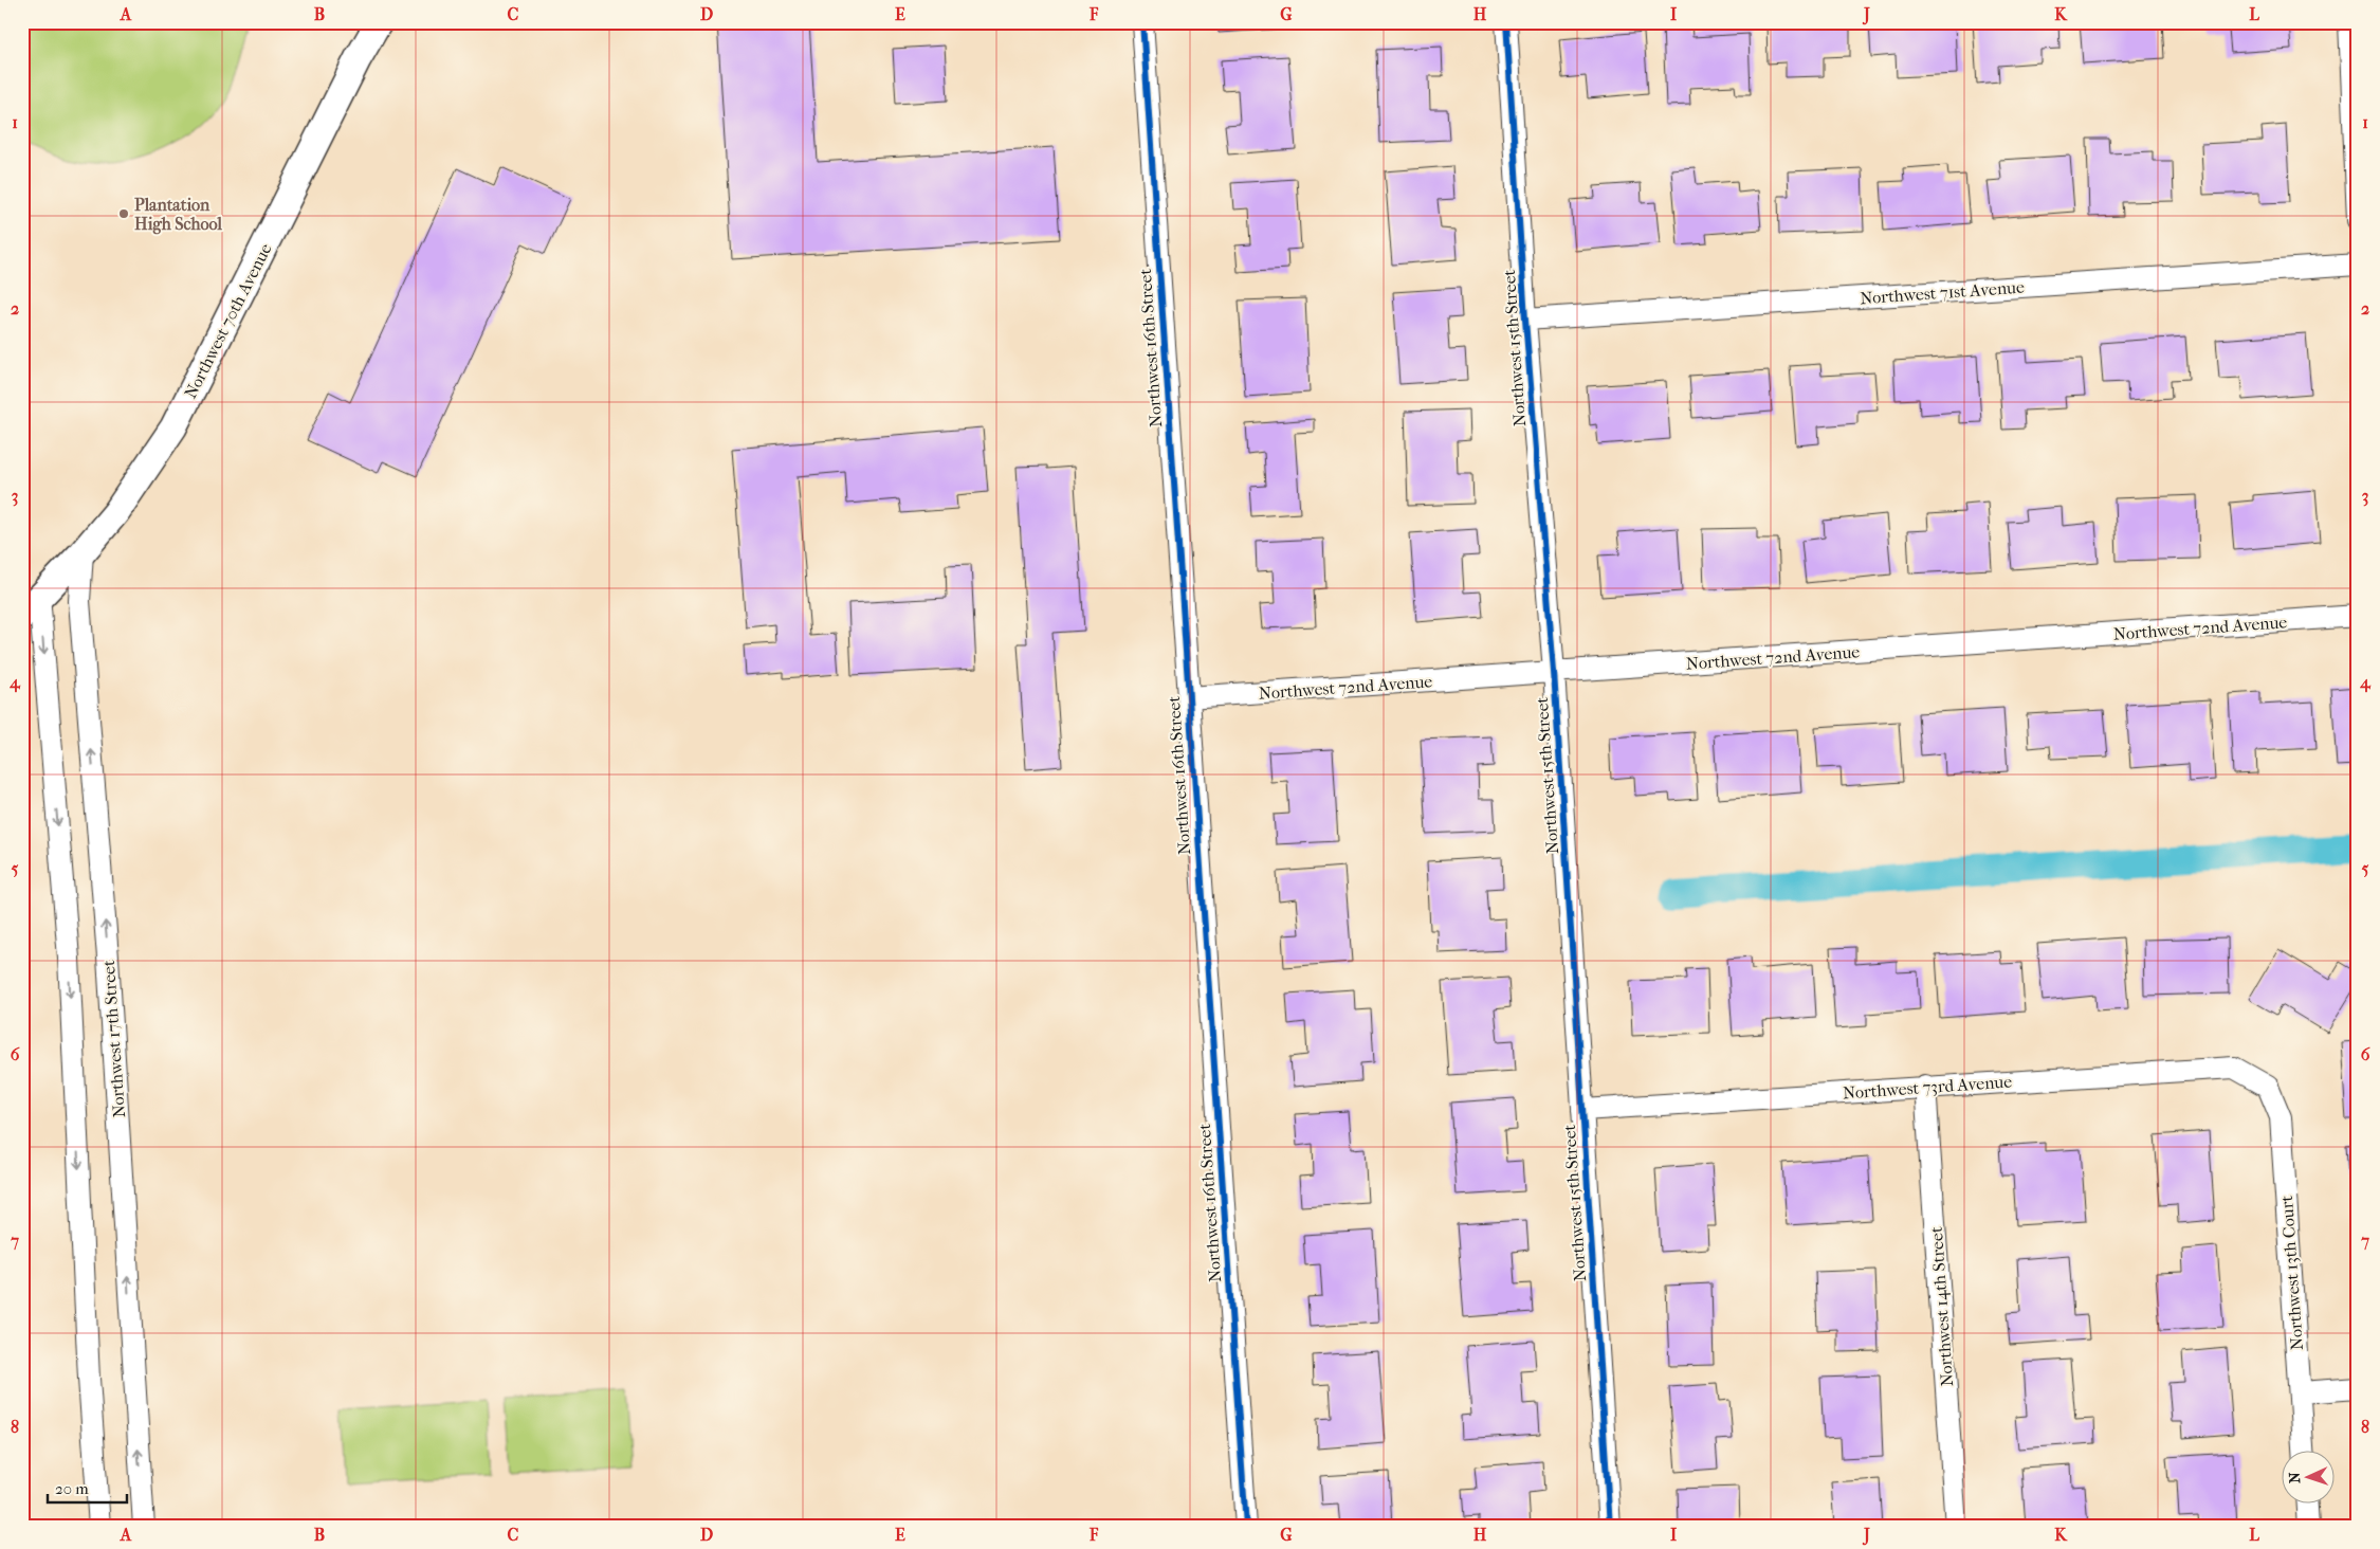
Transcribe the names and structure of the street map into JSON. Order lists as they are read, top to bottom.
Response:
{
  "streets": {
    "street": [
      "Northwest 71st Avenue",
      "Northwest 70th Avenue",
      "Northwest 16th Street",
      "Northwest 15th Street",
      "Northwest 72nd Avenue",
      "Northwest 17th Street",
      "Northwest 73rd Avenue",
      "Northwest 13th Court",
      "Northwest 14th Street"
    ]
  },
  "crossings": [
    ["Northwest 71st Avenue", "Northwest 15th Street"],
    ["Northwest 70th Avenue", "Northwest 17th Street"],
    ["Northwest 16th Street", "Northwest 72nd Avenue"],
    ["Northwest 15th Street", "Northwest 72nd Avenue"],
    ["Northwest 15th Street", "Northwest 73rd Avenue"],
    ["Northwest 73rd Avenue", "Northwest 13th Court"],
    ["Northwest 73rd Avenue", "Northwest 14th Street"]
  ],
  "places": ["Plantation High School"],
  "scale_bar": "20 m",
  "north": "left",
  "grid": {
    "columns": [
      "A",
      "B",
      "C",
      "D",
      "E",
      "F",
      "G",
      "H",
      "I",
      "J",
      "K",
      "L"
    ],
    "rows": [
      "1",
      "2",
      "3",
      "4",
      "5",
      "6",
      "7",
      "8"
    ]
  }
}
